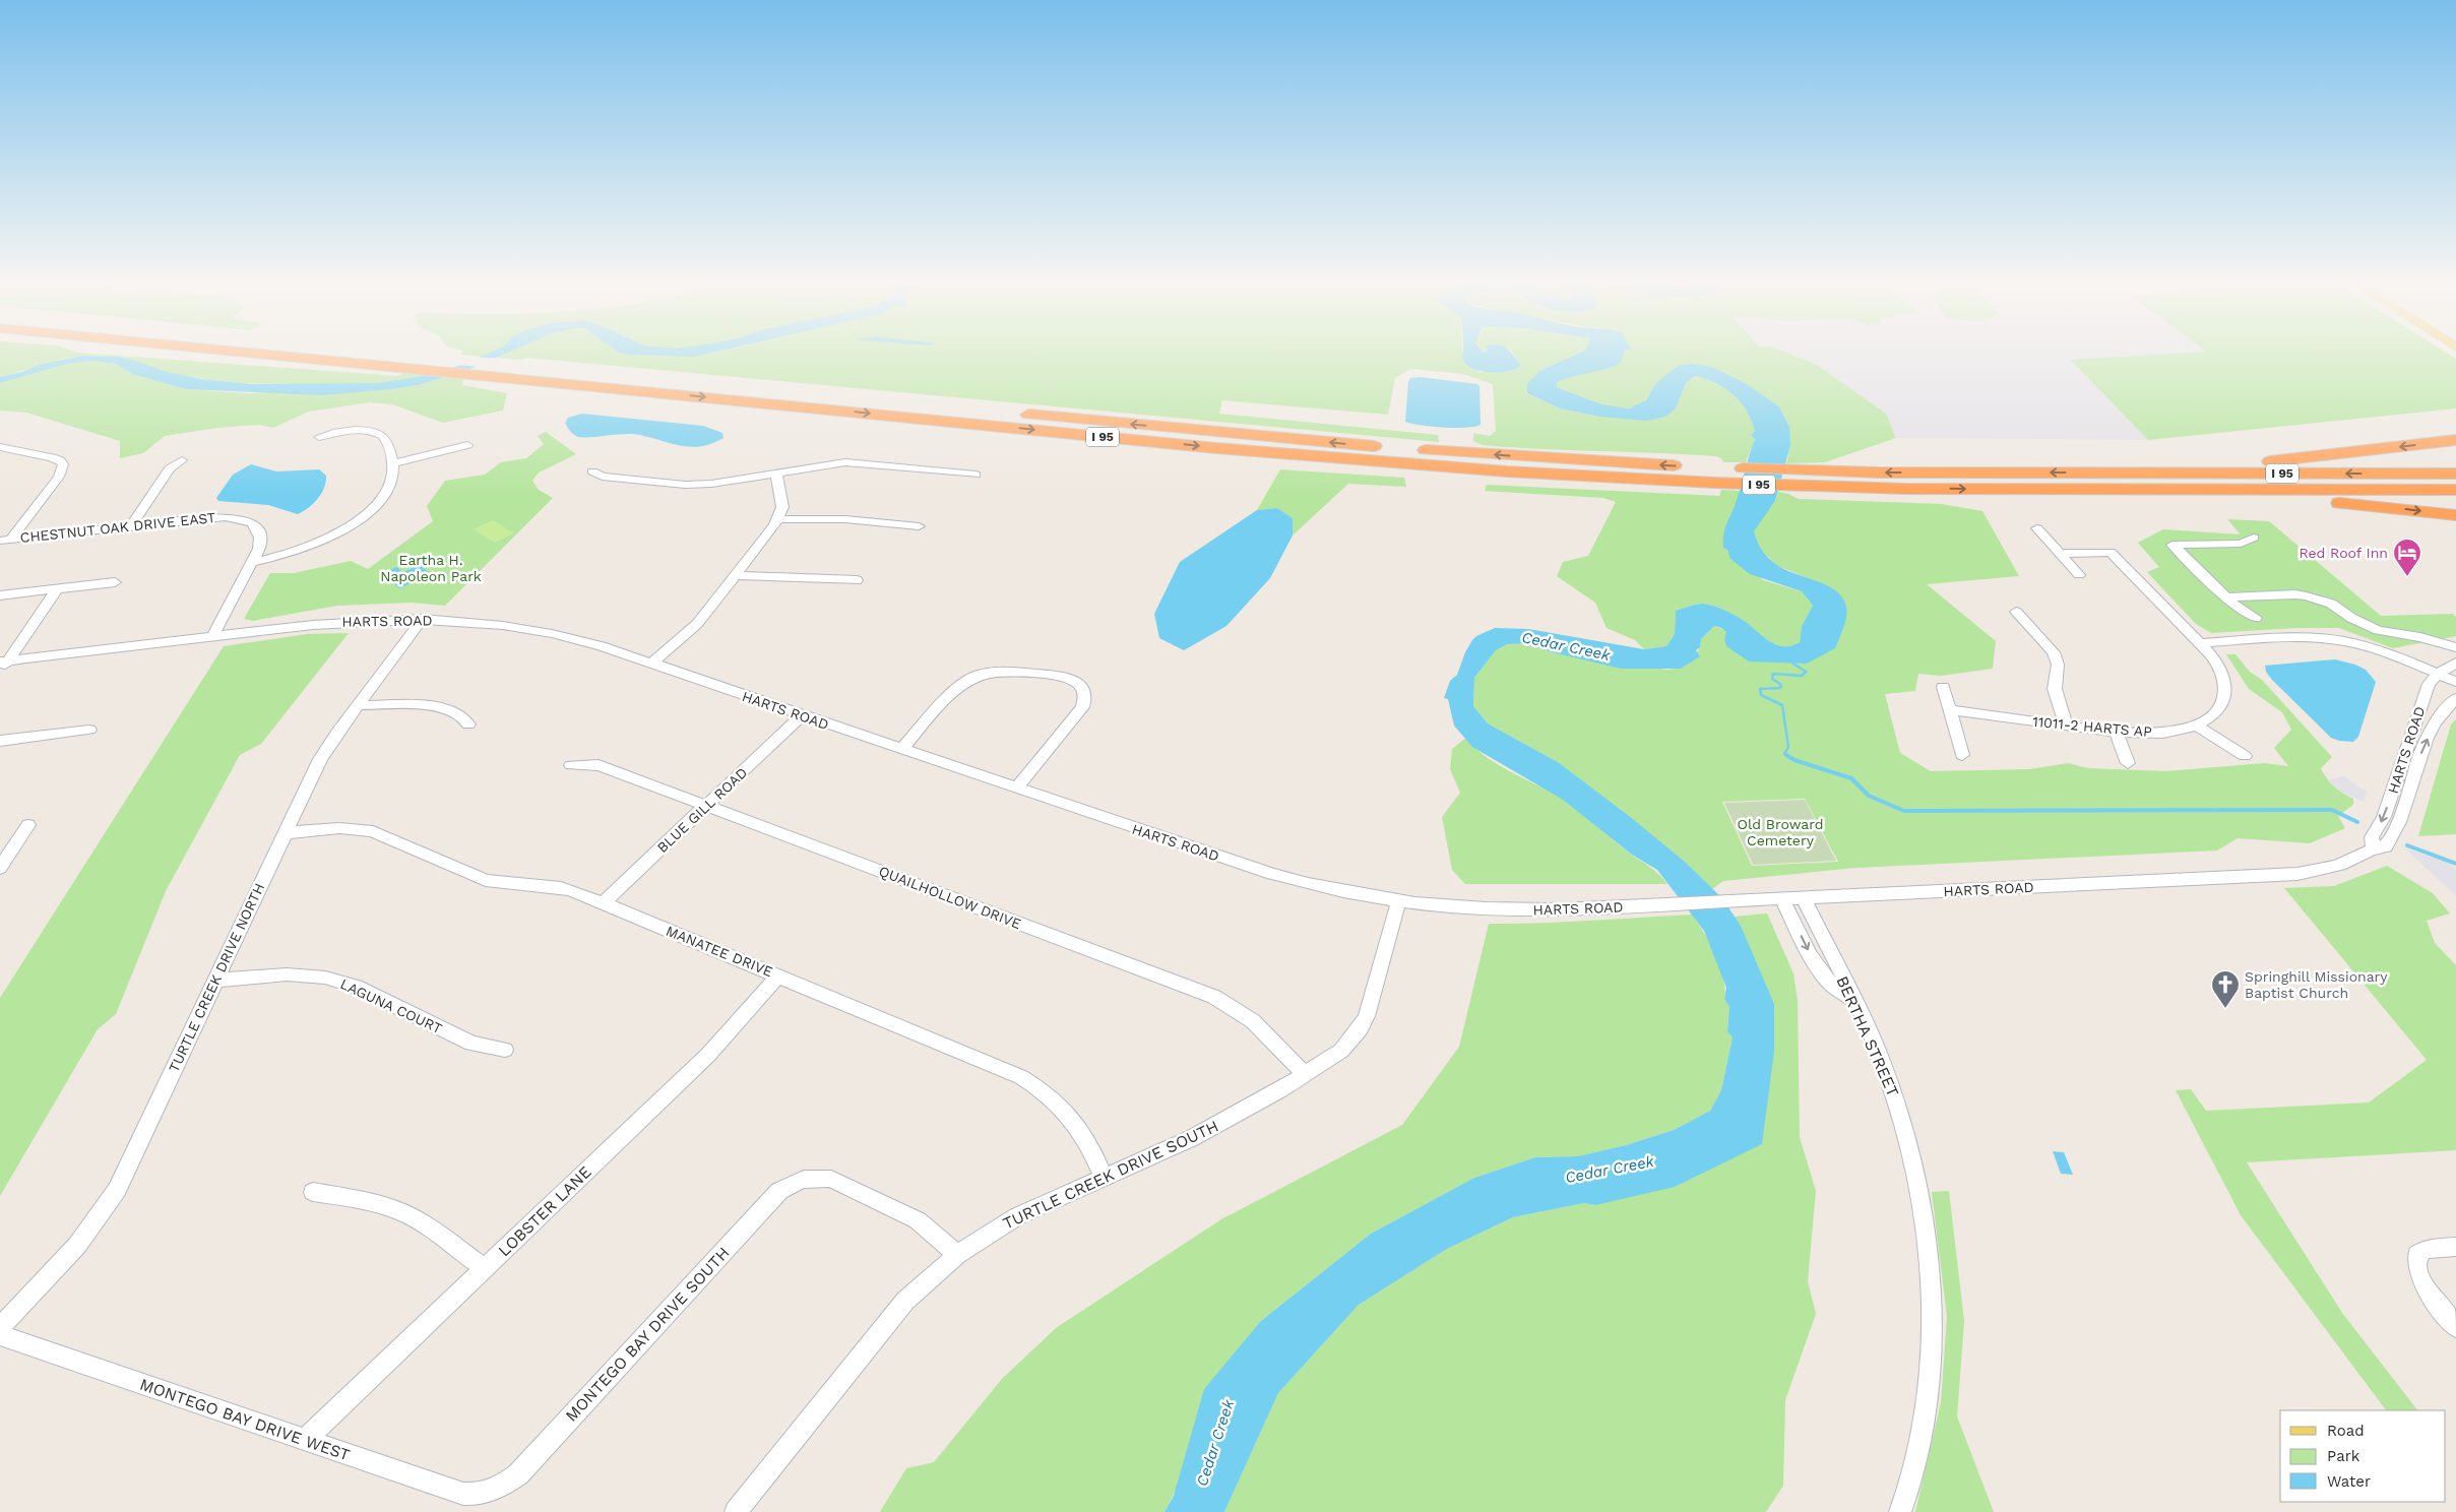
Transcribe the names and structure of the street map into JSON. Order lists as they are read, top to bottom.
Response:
{
  "streets": {
    "highway": ["I 95"],
    "street": [
      "CHESTNUT OAK DRIVE EAST",
      "HARTS ROAD",
      "11011-2 HARTS AP",
      "BLUE GILL ROAD",
      "QUAILHOLLOW DRIVE",
      "MANATEE DRIVE",
      "TURTLE CREEK DRIVE NORTH",
      "LAGUNA COURT",
      "BERTHA STREET",
      "TURTLE CREEK DRIVE SOUTH",
      "LOBSTER LANE",
      "MONTEGO BAY DRIVE SOUTH",
      "MONTEGO BAY DRIVE WEST"
    ]
  },
  "crossings": [
    ["HARTS ROAD", "BLUE GILL ROAD"],
    ["HARTS ROAD", "TURTLE CREEK DRIVE NORTH"],
    ["HARTS ROAD", "BERTHA STREET"],
    ["HARTS ROAD", "TURTLE CREEK DRIVE SOUTH"],
    ["BLUE GILL ROAD", "QUAILHOLLOW DRIVE"],
    ["BLUE GILL ROAD", "MANATEE DRIVE"],
    ["QUAILHOLLOW DRIVE", "TURTLE CREEK DRIVE SOUTH"],
    ["MANATEE DRIVE", "TURTLE CREEK DRIVE NORTH"],
    ["MANATEE DRIVE", "TURTLE CREEK DRIVE SOUTH"],
    ["MANATEE DRIVE", "LOBSTER LANE"],
    ["TURTLE CREEK DRIVE NORTH", "LAGUNA COURT"],
    ["TURTLE CREEK DRIVE SOUTH", "MONTEGO BAY DRIVE SOUTH"],
    ["LOBSTER LANE", "MONTEGO BAY DRIVE WEST"],
    ["MONTEGO BAY DRIVE SOUTH", "MONTEGO BAY DRIVE WEST"]
  ],
  "water": ["Cedar Creek"],
  "parks": ["Eartha H. Napoleon Park", "Old Broward Cemetery"],
  "places": {
    "hotel": ["Red Roof Inn"],
    "church": ["Springhill Missionary Baptist Church"]
  },
  "legend": ["Road", "Park", "Water"]
}
